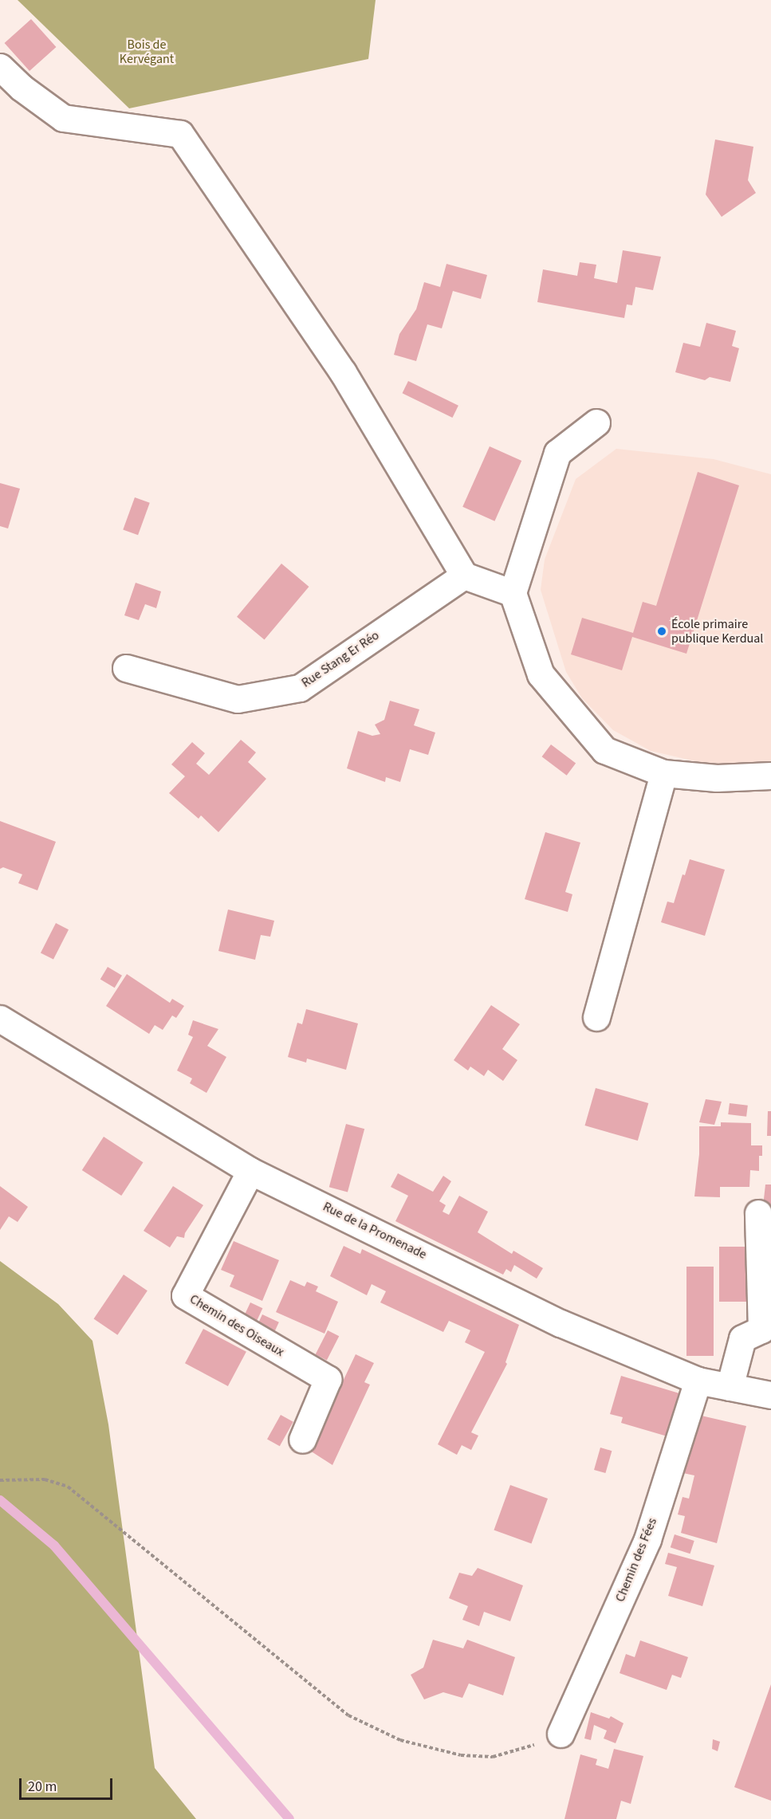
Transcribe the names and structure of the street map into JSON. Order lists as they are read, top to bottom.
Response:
{
  "streets": {
    "street": [
      "Rue Stang Er Réo",
      "Rue de la Promenade",
      "Chemin des Oiseaux",
      "Chemin des Fées"
    ]
  },
  "crossings": [
    ["Rue de la Promenade", "Chemin des Oiseaux"],
    ["Rue de la Promenade", "Chemin des Fées"]
  ],
  "parks": ["Bois de Kervégant"],
  "places": ["École primaire publique Kerdual"],
  "scale_bar": "20 m"
}
